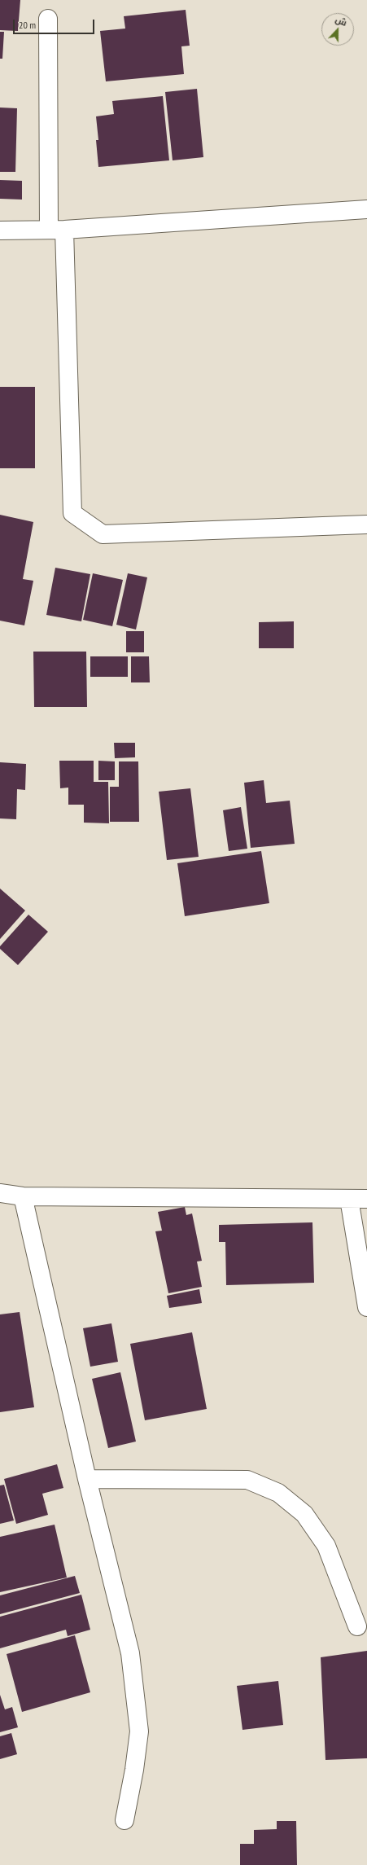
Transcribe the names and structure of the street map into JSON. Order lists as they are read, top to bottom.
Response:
{
  "scale_bar": "20 m",
  "north": "top"
}
